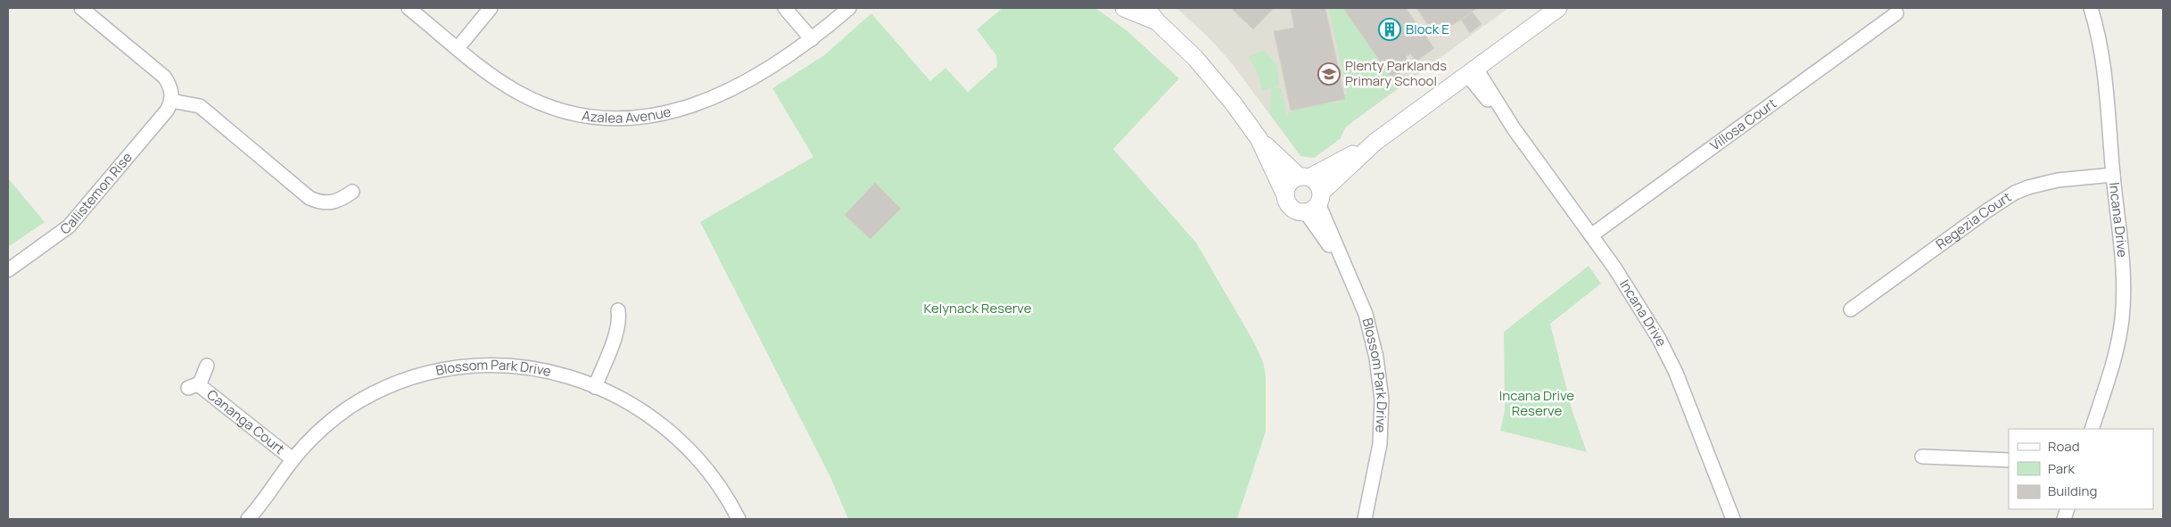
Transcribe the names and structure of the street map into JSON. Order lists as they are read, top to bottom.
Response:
{
  "streets": {
    "street": [
      "Azalea Avenue",
      "Villosa Court",
      "Callistemon Rise",
      "Incana Drive",
      "Regezia Court",
      "Blossom Park Drive",
      "Cananga Court"
    ]
  },
  "crossings": [
    ["Villosa Court", "Incana Drive"],
    ["Incana Drive", "Regezia Court"],
    ["Blossom Park Drive", "Cananga Court"]
  ],
  "parks": ["Kelynack Reserve", "Incana Drive Reserve"],
  "places": {
    "building": ["Block E"],
    "school or university": ["Plenty Parklands Primary School"]
  },
  "legend": ["Road", "Park", "Building"]
}
